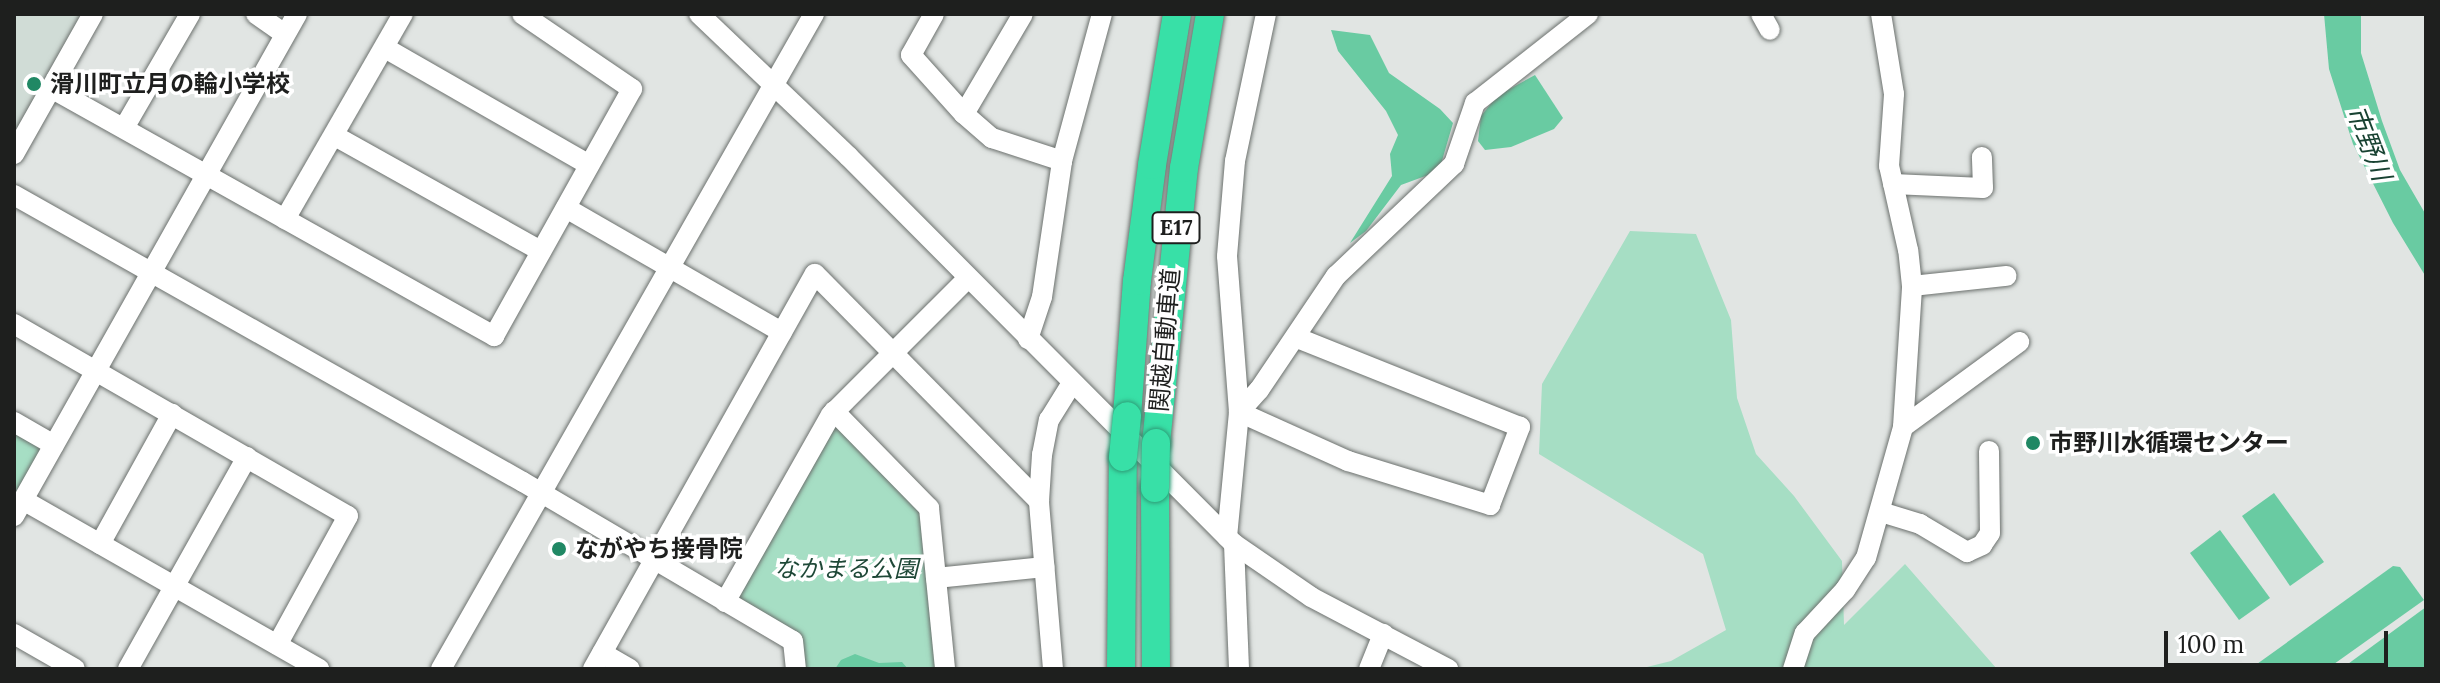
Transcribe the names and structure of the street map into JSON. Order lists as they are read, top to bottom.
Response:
{
  "streets": {
    "highway": ["E17", "関越自動車道"]
  },
  "water": ["市野川"],
  "parks": ["なかまる公園"],
  "places": ["滑川町立月の輪小学校", "市野川水循環センター", "ながやち接骨院"],
  "scale_bar": "100 m"
}
